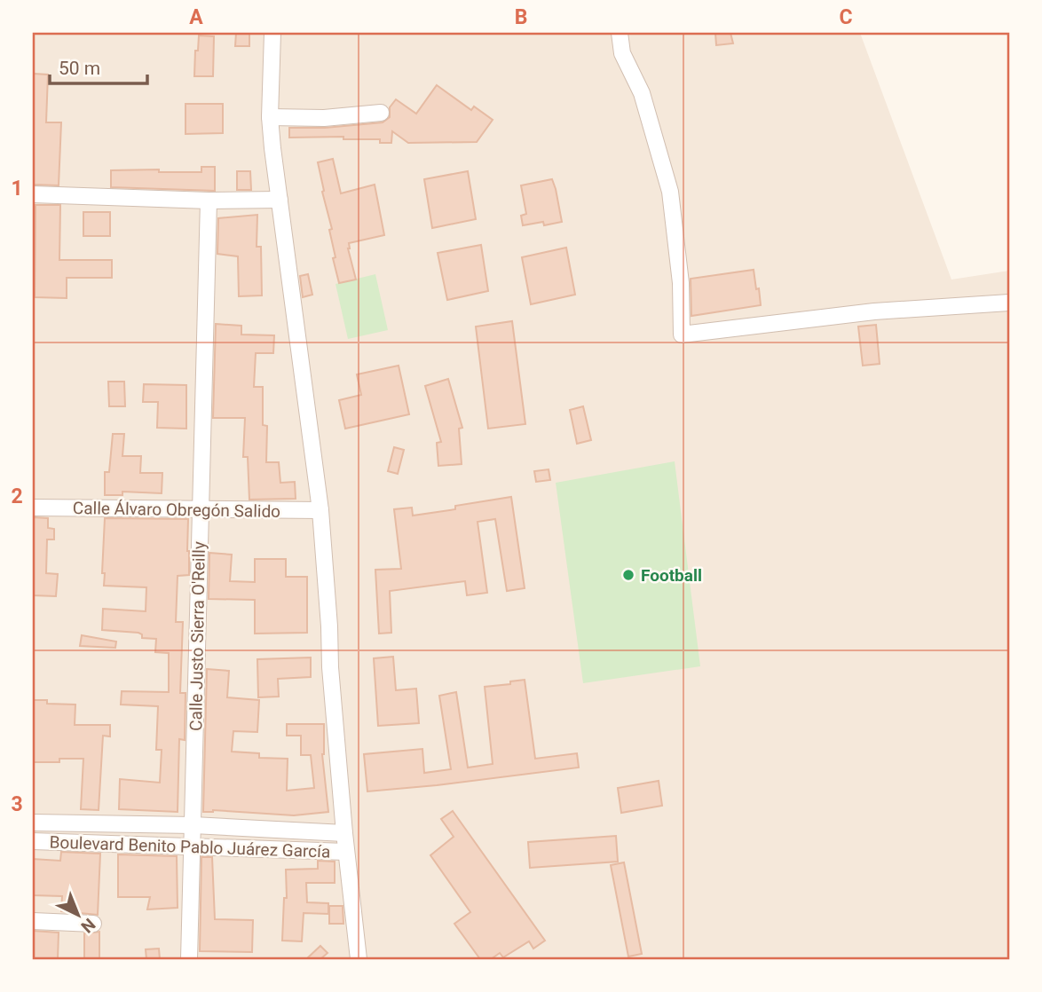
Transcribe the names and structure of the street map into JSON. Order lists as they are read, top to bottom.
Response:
{
  "streets": {
    "street": ["Calle Álvaro Obregón Salido", "Calle Justo Sierra O'Reilly", "Boulevard Benito Pablo Juárez García"]
  },
  "crossings": [
    ["Calle Álvaro Obregón Salido", "Calle Justo Sierra O'Reilly"],
    ["Calle Justo Sierra O'Reilly", "Boulevard Benito Pablo Juárez García"]
  ],
  "places": ["Football"],
  "scale_bar": "50 m",
  "north": "bottom right",
  "grid": {
    "columns": ["A", "B", "C"],
    "rows": ["1", "2", "3"]
  }
}
